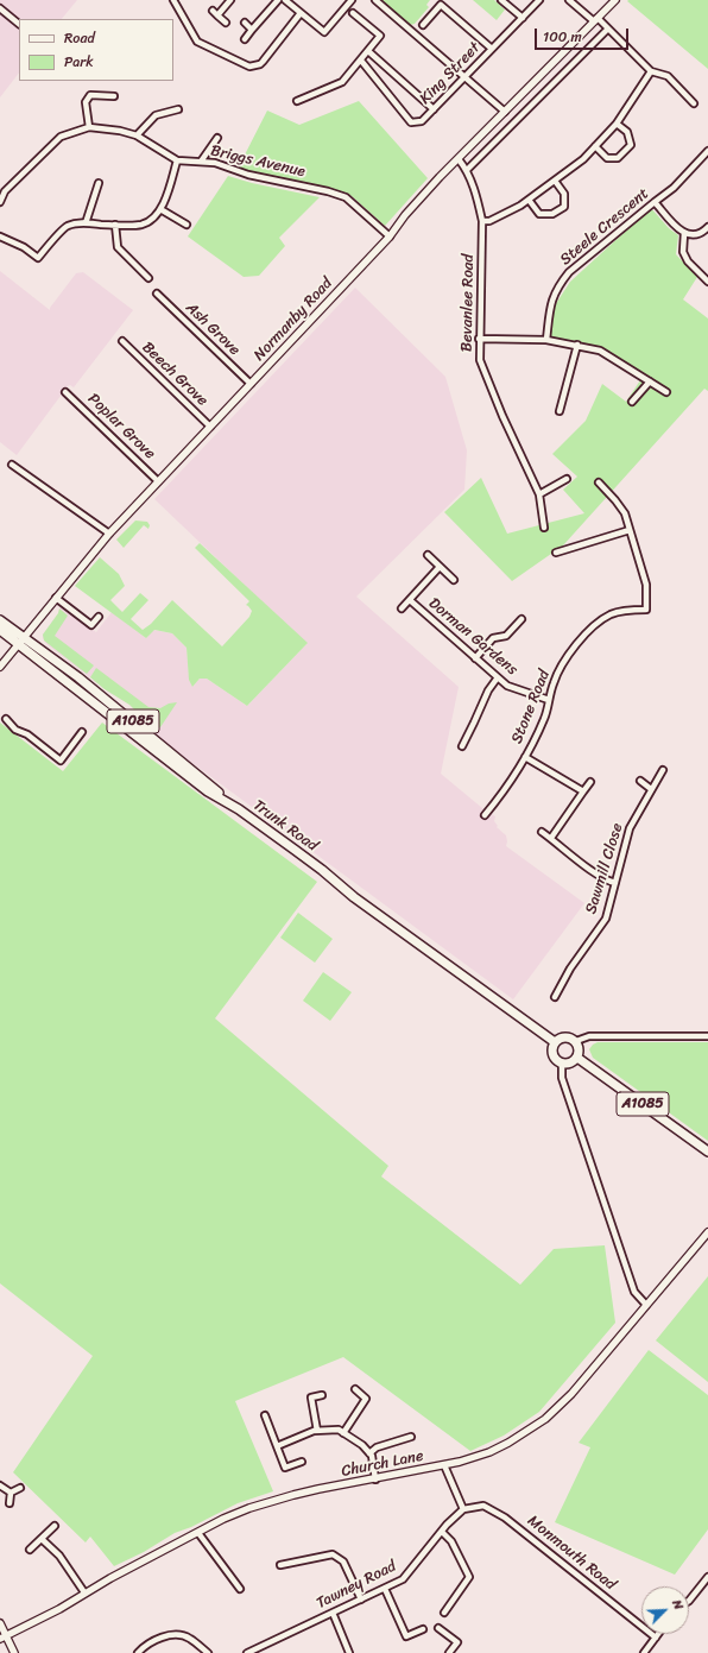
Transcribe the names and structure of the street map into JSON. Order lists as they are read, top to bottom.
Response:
{
  "streets": {
    "main road": ["A1085", "Trunk Road"],
    "street": [
      "King Street",
      "Briggs Avenue",
      "Steele Crescent",
      "Bevanlee Road",
      "Normanby Road",
      "Ash Grove",
      "Beech Grove",
      "Poplar Grove",
      "Dorman Gardens",
      "Stone Road",
      "Sawmill Close",
      "Church Lane",
      "Monmouth Road",
      "Tawney Road"
    ]
  },
  "crossings": [
    ["Briggs Avenue", "Normanby Road"],
    ["Bevanlee Road", "Normanby Road"],
    ["Normanby Road", "Ash Grove"],
    ["Normanby Road", "Beech Grove"],
    ["Normanby Road", "Poplar Grove"],
    ["Normanby Road", "A1085"],
    ["Normanby Road", "Trunk Road"],
    ["Dorman Gardens", "Stone Road"],
    ["A1085", "Trunk Road"],
    ["Monmouth Road", "Tawney Road"]
  ],
  "legend": ["Road", "Park"],
  "scale_bar": "100 m",
  "north": "top right"
}
